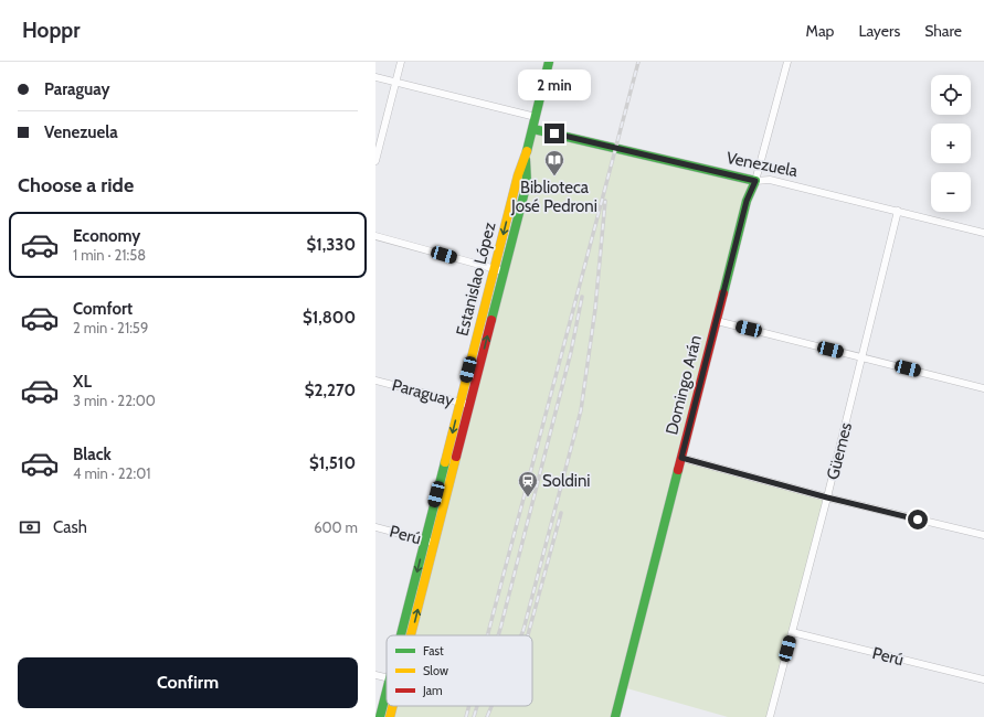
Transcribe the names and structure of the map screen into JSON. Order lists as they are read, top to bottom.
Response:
{
  "streets": {
    "main road": ["Venezuela", "Estanislao López", "Domingo Arán"],
    "street": ["Paraguay", "Güemes", "Perú"]
  },
  "crossings": [
    ["Venezuela", "Estanislao López"],
    ["Venezuela", "Domingo Arán"],
    ["Venezuela", "Güemes"],
    ["Estanislao López", "Paraguay"],
    ["Estanislao López", "Perú"],
    ["Güemes", "Perú"]
  ],
  "places": {
    "library": ["Biblioteca José Pedroni"],
    "station": ["Soldini"]
  },
  "legend": ["Fast", "Slow", "Jam"],
  "page": {
    "header": "Hoppr",
    "nav": ["Map", "Layers", "Share"],
    "banner": ["Paraguay", "Venezuela"],
    "bubble": "2 min",
    "map_buttons": ["+", "−"],
    "heading": "Choose a ride",
    "list": [
      {
        "name": "Economy",
        "note": "1 min · 21:58",
        "value": "$1,330"
      },
      {
        "name": "Comfort",
        "note": "2 min · 21:59",
        "value": "$1,800"
      },
      {
        "name": "XL",
        "note": "3 min · 22:00",
        "value": "$2,270"
      },
      {
        "name": "Black",
        "note": "4 min · 22:01",
        "value": "$1,510"
      }
    ],
    "pay": ["Cash", "600 m"],
    "buttons": "Confirm"
  }
}
